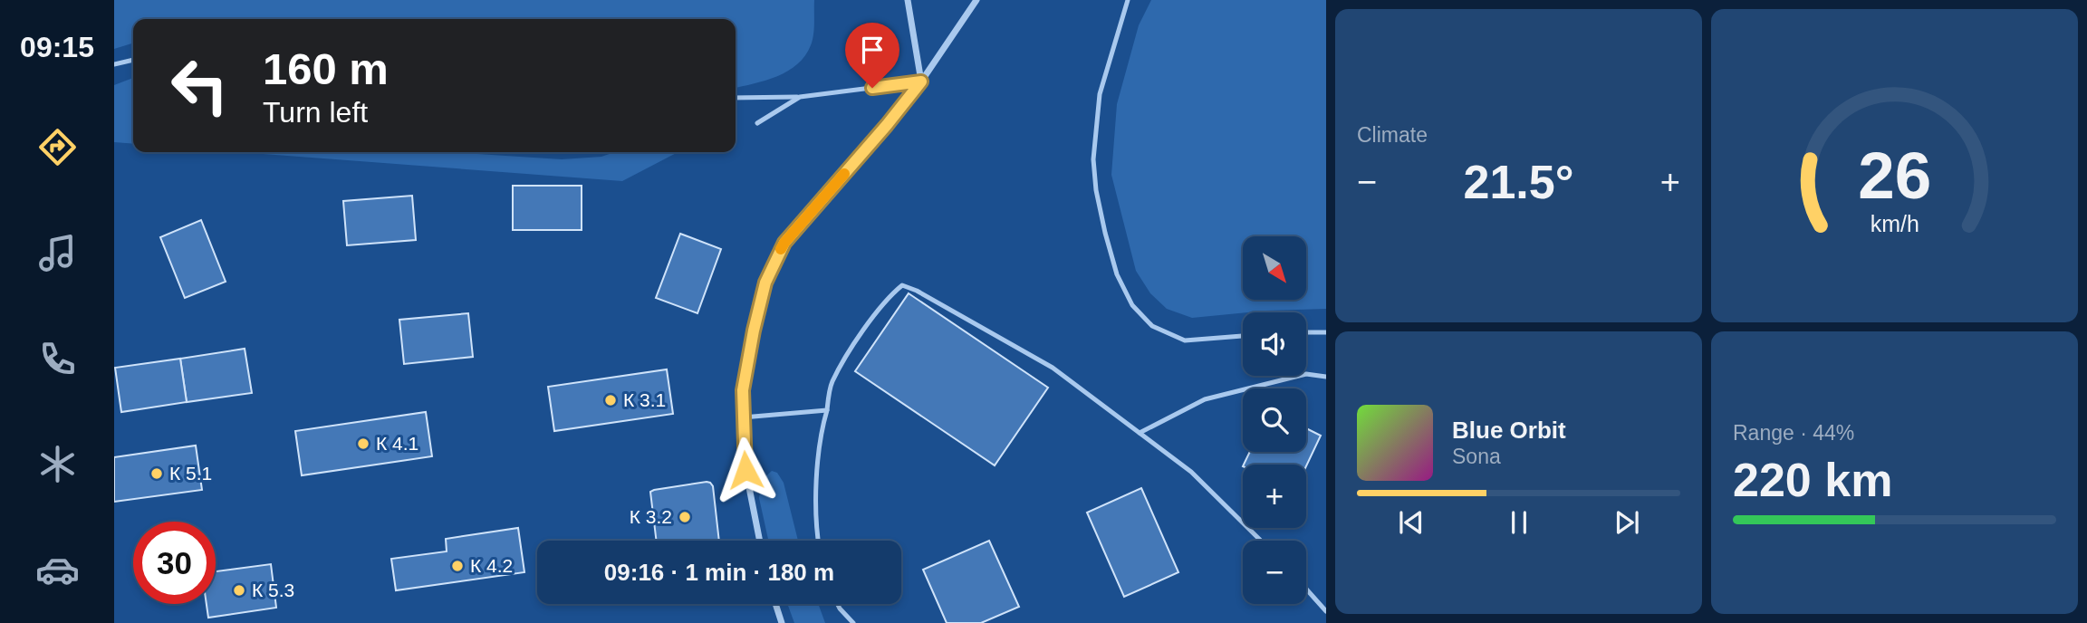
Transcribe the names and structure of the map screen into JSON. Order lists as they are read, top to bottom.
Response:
{
  "places": [
    "К 3.1",
    "К 4.1",
    "К 5.1",
    "К 3.2",
    "К 4.2",
    "К 5.3"
  ],
  "north": "bottom right",
  "page": {
    "tabs": "09:15",
    "tile": [
      "Climate",
      ["Range · 44%", "220 km"]
    ],
    "turn": ["160 m", "Turn left"],
    "heat": ["−", "21.5°", "+"],
    "map_buttons": ["+", "−"],
    "song": ["Blue Orbit", "Sona"],
    "limit": "30",
    "trip": "09:16 · 1 min · 180 m",
    "gauge": ["26", "km/h"]
  }
}
